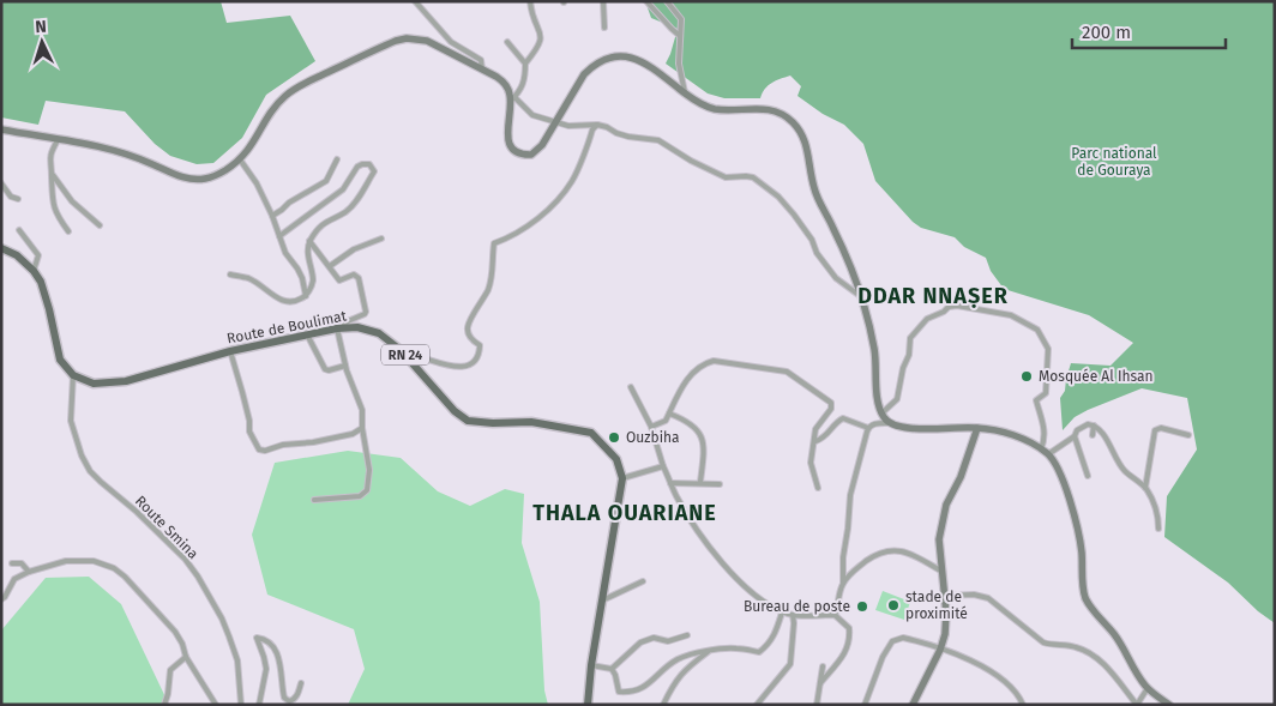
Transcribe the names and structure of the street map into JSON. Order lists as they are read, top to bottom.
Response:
{
  "streets": {
    "main road": ["Route de Boulimat", "RN 24"],
    "street": ["Route Smina"]
  },
  "crossings": [
    ["Route de Boulimat", "Route Smina"]
  ],
  "districts": ["DDAR NNAṢER", "THALA OUARIANE"],
  "parks": ["Parc national de Gouraya"],
  "places": [
    "Mosquée Al Ihsan",
    "Ouzbiha",
    "stade de proximité",
    "Bureau de poste"
  ],
  "scale_bar": "200 m",
  "north": "top"
}
